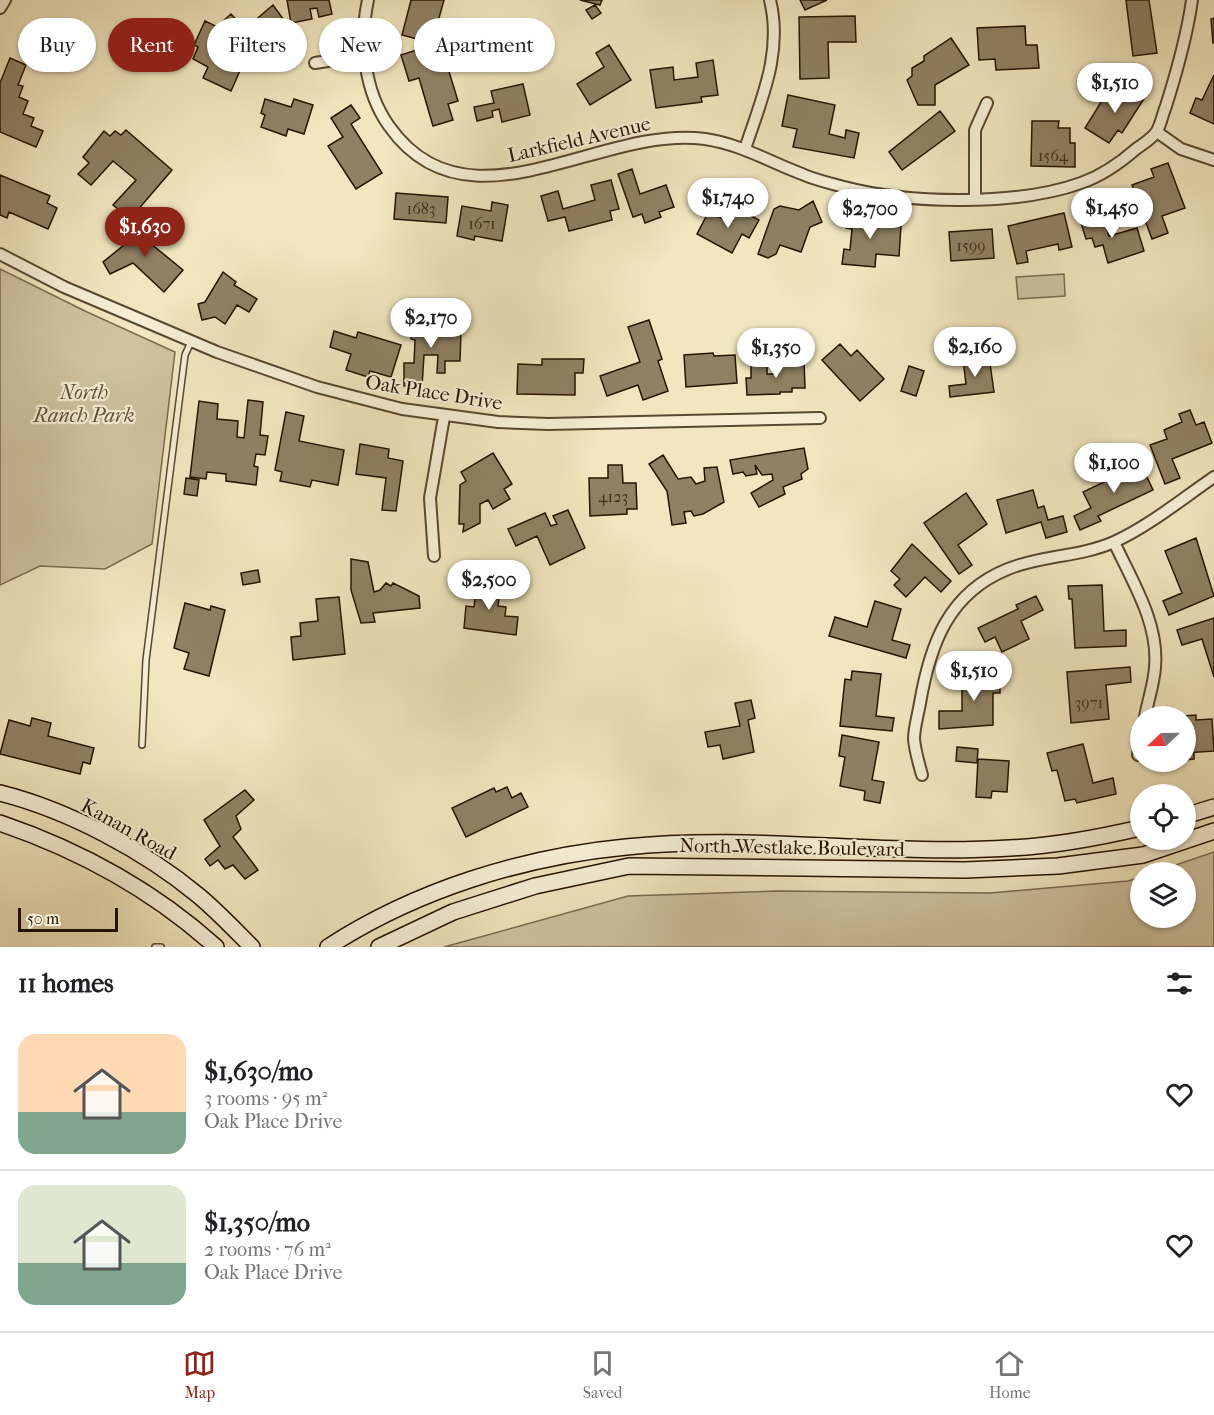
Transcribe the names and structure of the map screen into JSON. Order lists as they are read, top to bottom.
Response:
{
  "streets": {
    "main road": ["Kanan Road", "North Westlake Boulevard"],
    "street": ["Larkfield Avenue", "Oak Place Drive"]
  },
  "parks": ["North Ranch Park"],
  "house_numbers": [
    "1564",
    "1683",
    "1671",
    "1599",
    "4123",
    "3971"
  ],
  "scale_bar": "50 m",
  "north": "left",
  "page": {
    "chip": [
      "Buy",
      "Rent",
      "Filters",
      "New",
      "Apartment"
    ],
    "price": [
      "$1,510",
      "$1,740",
      "$1,450",
      "$2,700",
      "$1,630",
      "$2,170",
      "$2,160",
      "$1,350",
      "$1,100",
      "$2,500",
      "$1,510"
    ],
    "scale": "50 m",
    "heading": "11 homes",
    "list": [
      {
        "name": "$1,630/mo",
        "note": "3 rooms · 95 m² · Oak Place Drive"
      },
      {
        "name": "$1,350/mo",
        "note": "2 rooms · 76 m² · Oak Place Drive"
      }
    ],
    "tabs": ["Map", "Saved", "Home"]
  }
}
